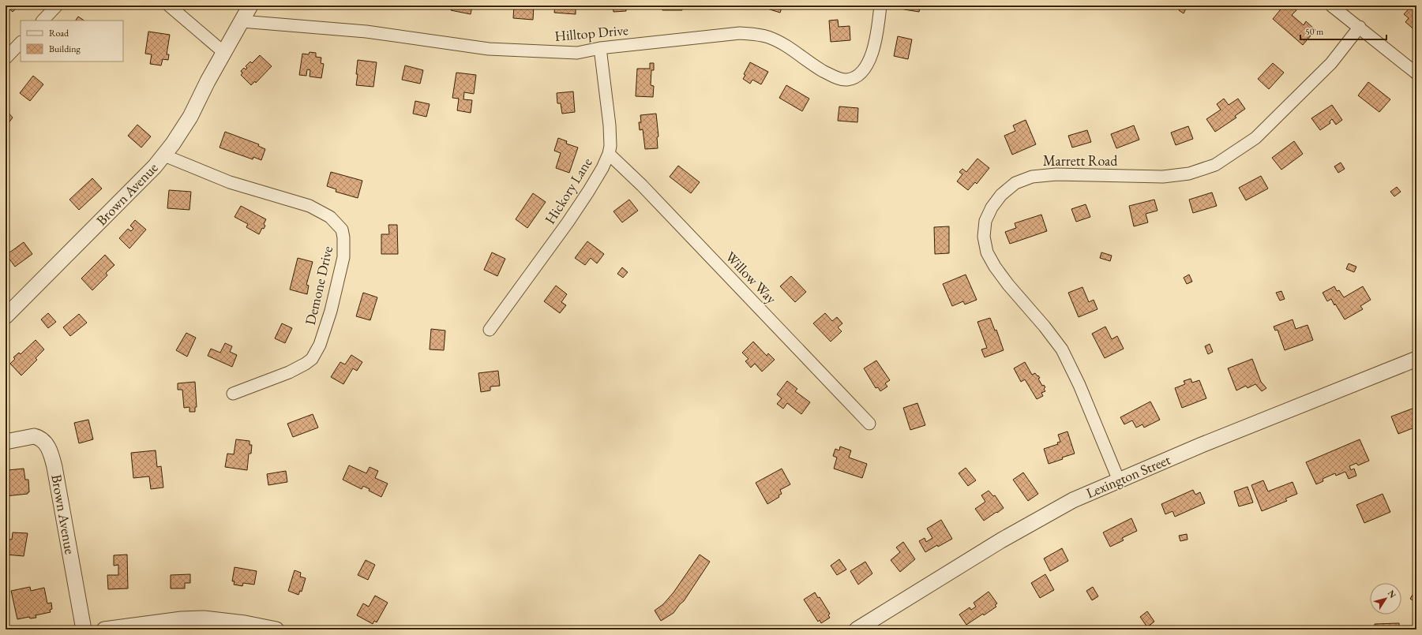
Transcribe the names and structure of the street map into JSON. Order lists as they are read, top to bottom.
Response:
{
  "streets": {
    "street": [
      "Hilltop Drive",
      "Marrett Road",
      "Hickory Lane",
      "Brown Avenue",
      "Willow Way",
      "Demone Drive",
      "Lexington Street"
    ]
  },
  "crossings": [
    ["Hilltop Drive", "Hickory Lane"],
    ["Hilltop Drive", "Brown Avenue"],
    ["Marrett Road", "Lexington Street"],
    ["Hickory Lane", "Willow Way"],
    ["Brown Avenue", "Demone Drive"]
  ],
  "legend": ["Road", "Building"],
  "scale_bar": "50 m",
  "north": "top right"
}
